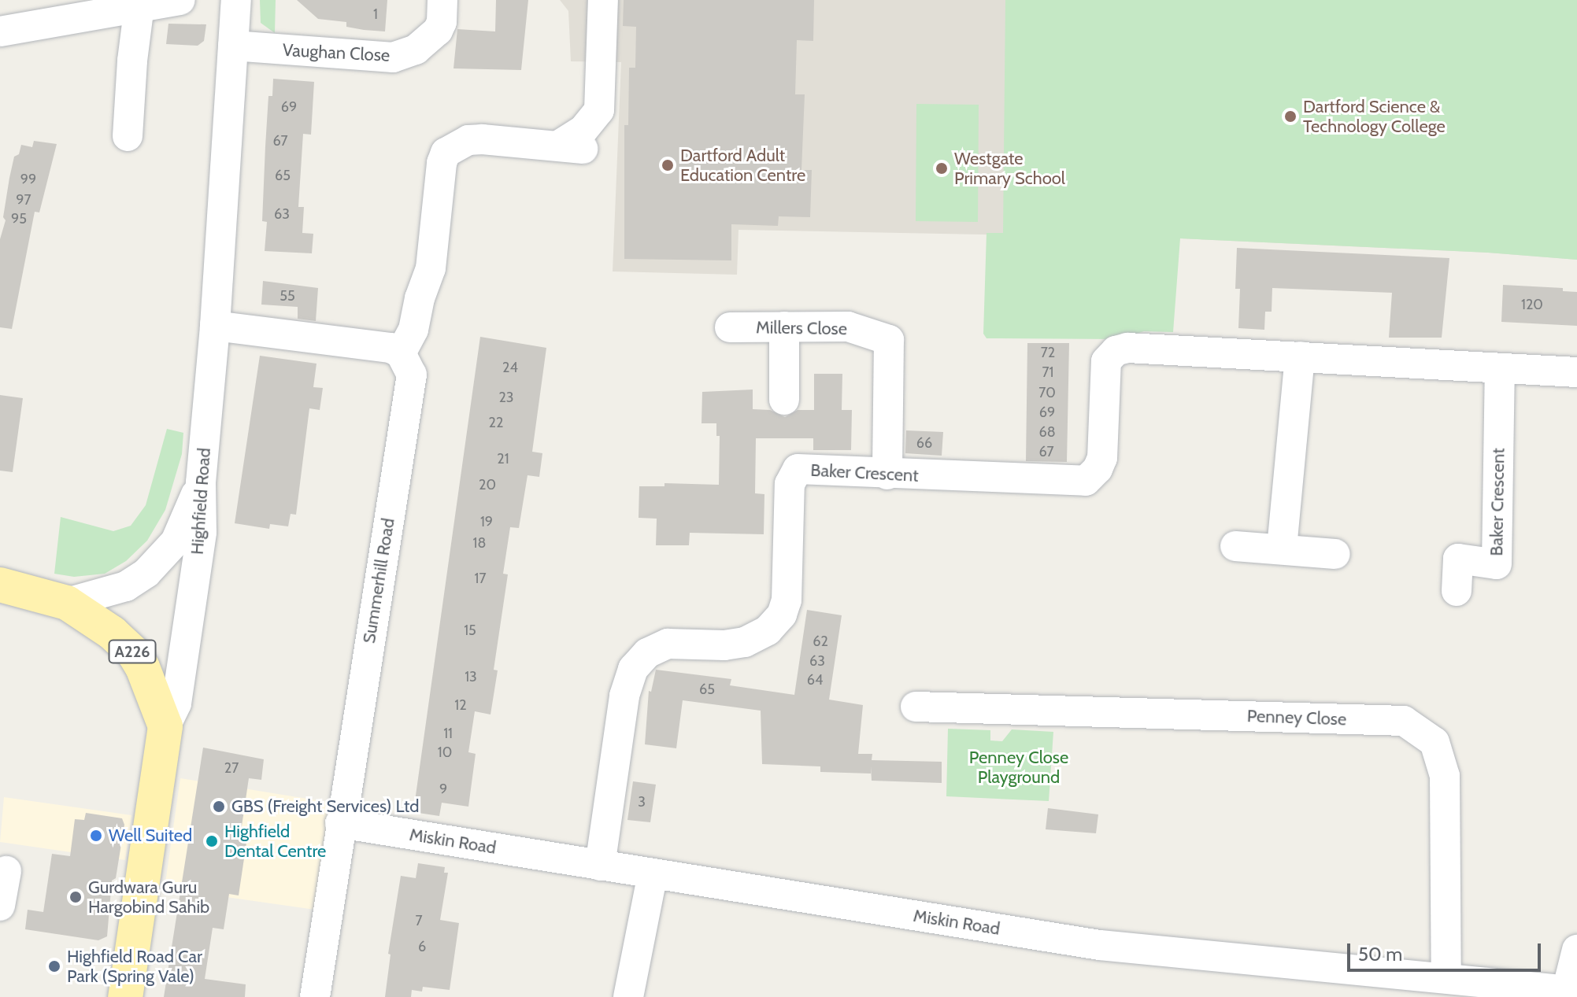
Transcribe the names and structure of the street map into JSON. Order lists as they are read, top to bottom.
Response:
{
  "streets": {
    "main road": ["Highfield Road", "A226"],
    "street": [
      "Vaughan Close",
      "Millers Close",
      "Baker Crescent",
      "Summerhill Road",
      "Penney Close",
      "Miskin Road"
    ]
  },
  "crossings": [
    ["Vaughan Close", "Highfield Road"],
    ["Millers Close", "Baker Crescent"],
    ["Baker Crescent", "Miskin Road"],
    ["Highfield Road", "A226"],
    ["Summerhill Road", "Miskin Road"],
    ["Penney Close", "Miskin Road"]
  ],
  "parks": ["Penney Close Playground"],
  "places": [
    "Dartford Science & Technology College",
    "Dartford Adult Education Centre",
    "Westgate Primary School",
    "GBS (Freight Services) Ltd",
    "Well Suited",
    "Highfield Dental Centre",
    "Gurdwara Guru Hargobind Sahib",
    "Highfield Road Car Park (Spring Vale)"
  ],
  "house_numbers": [
    "1",
    "69",
    "67",
    "65",
    "99",
    "97",
    "63",
    "95",
    "55",
    "120",
    "72",
    "24",
    "71",
    "70",
    "23",
    "69",
    "22",
    "68",
    "66",
    "67",
    "21",
    "20",
    "19",
    "18",
    "17",
    "15",
    "62",
    "63",
    "13",
    "64",
    "65",
    "12",
    "11",
    "10",
    "27",
    "9",
    "3",
    "7",
    "6"
  ],
  "scale_bar": "50 m"
}
